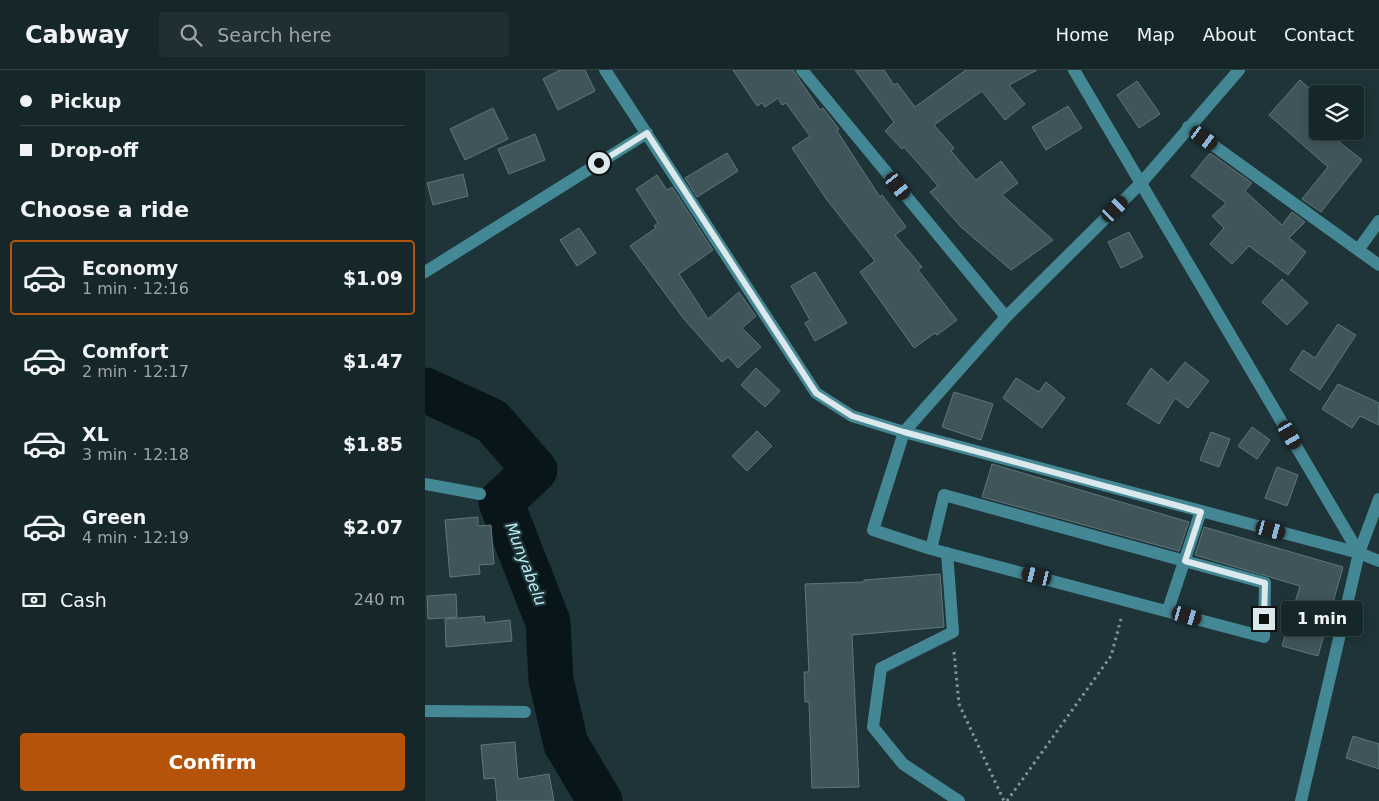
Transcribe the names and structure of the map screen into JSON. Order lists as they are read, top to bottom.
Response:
{
  "water": ["Munyabelu"],
  "page": {
    "header": "Cabway",
    "search": "Search here",
    "nav": [
      "Home",
      "Map",
      "About",
      "Contact"
    ],
    "banner": ["Pickup", "Drop-off"],
    "heading": "Choose a ride",
    "list": [
      {
        "name": "Economy",
        "note": "1 min · 12:16",
        "value": "$1.09"
      },
      {
        "name": "Comfort",
        "note": "2 min · 12:17",
        "value": "$1.47"
      },
      {
        "name": "XL",
        "note": "3 min · 12:18",
        "value": "$1.85"
      },
      {
        "name": "Green",
        "note": "4 min · 12:19",
        "value": "$2.07"
      }
    ],
    "pay": ["Cash", "240 m"],
    "bubble": "1 min",
    "buttons": "Confirm"
  }
}
